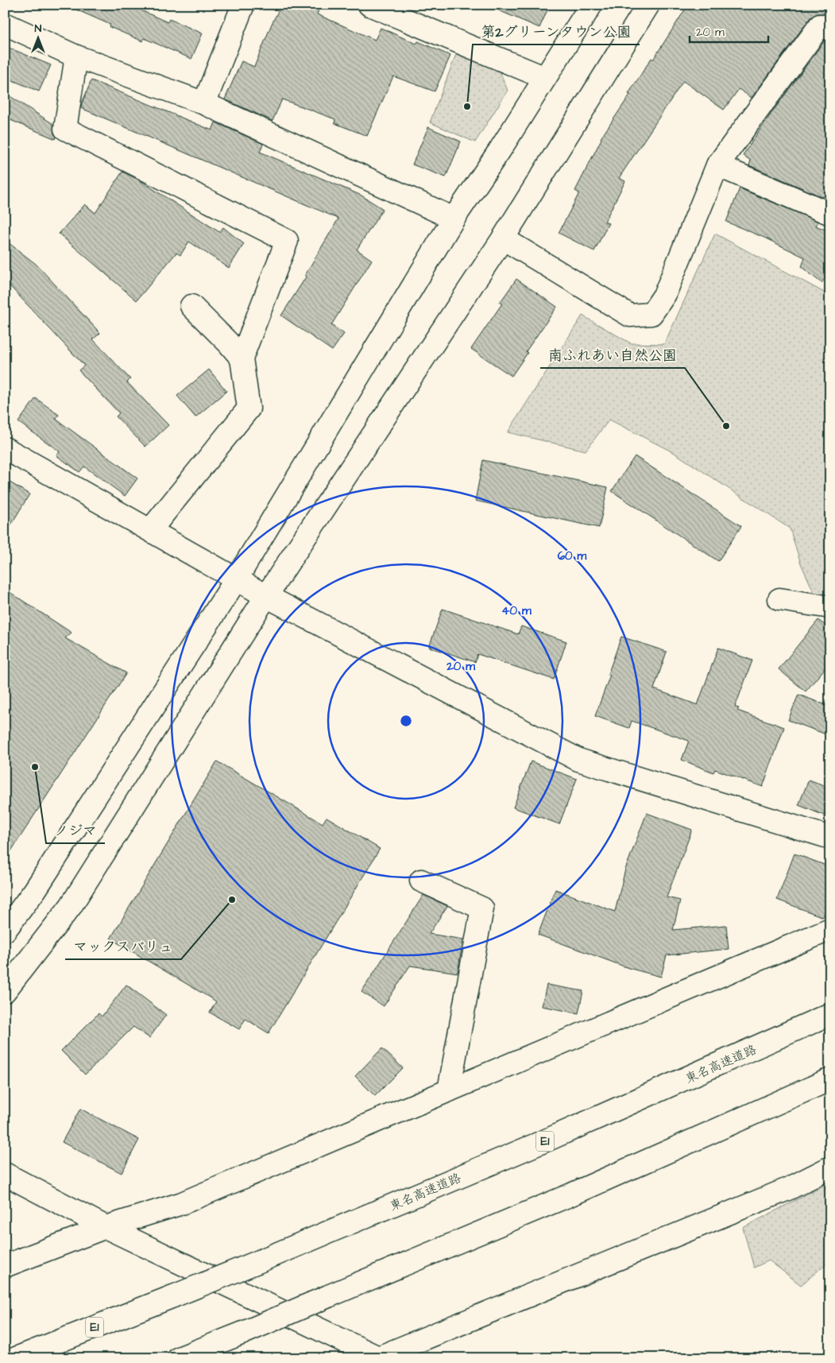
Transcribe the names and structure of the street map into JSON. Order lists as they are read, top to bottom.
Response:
{
  "streets": {
    "main road": ["東名高速道路", "E1"]
  },
  "places": [
    "第2グリーンタウン公園",
    "南ふれあい自然公園",
    "ノジマ",
    "マックスバリュ"
  ],
  "scale_bar": "20 m",
  "north": "top",
  "rings": ["60 m", "40 m", "20 m"]
}
